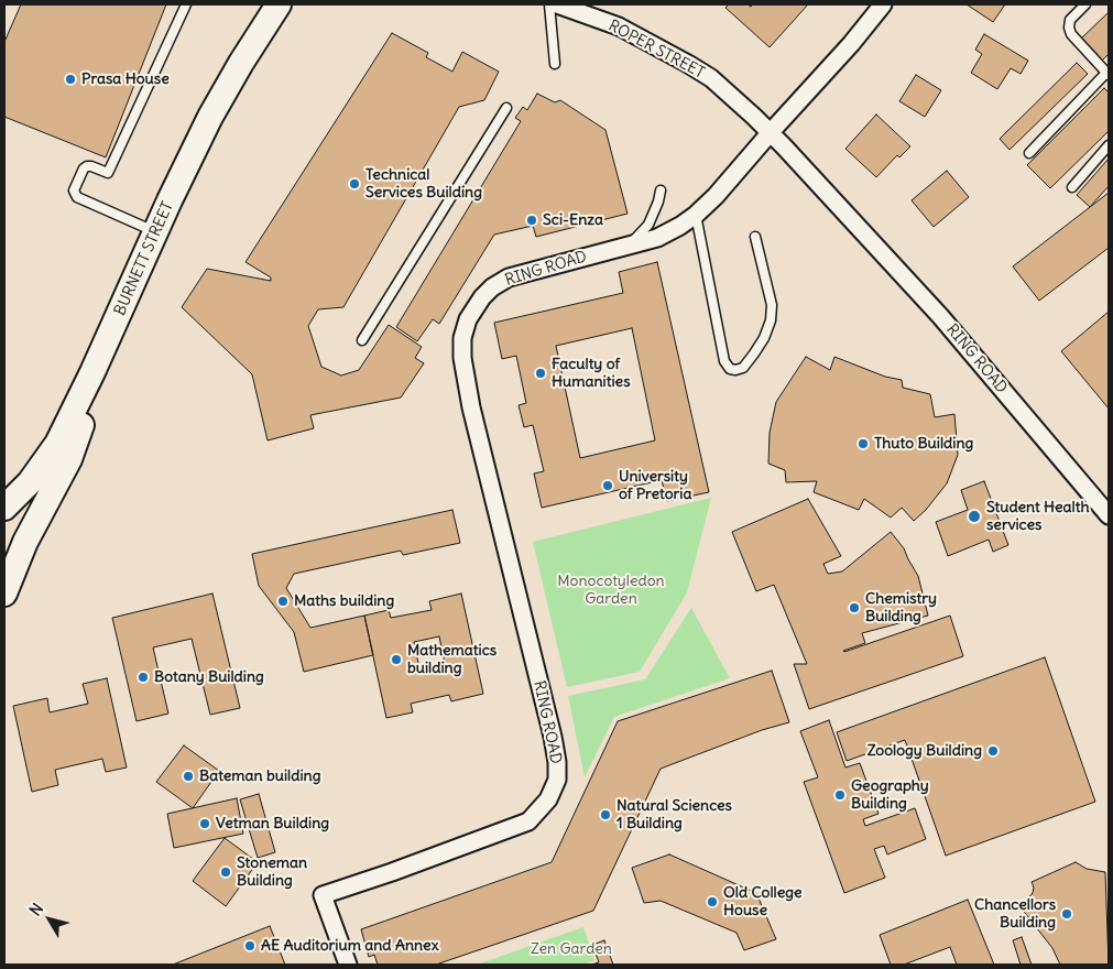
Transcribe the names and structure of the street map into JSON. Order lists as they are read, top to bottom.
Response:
{
  "streets": {
    "street": ["ROPER STREET", "BURNETT STREET", "RING ROAD"]
  },
  "crossings": [
    ["ROPER STREET", "RING ROAD"]
  ],
  "parks": ["Monocotyledon Garden", "Zen Garden"],
  "places": [
    "Prasa House",
    "Technical Services Building",
    "Sci-Enza",
    "Faculty of Humanities",
    "Thuto Building",
    "University of Pretoria",
    "Student Health services",
    "Maths building",
    "Chemistry Building",
    "Mathematics building",
    "Botany Building",
    "Zoology Building",
    "Bateman building",
    "Geography Building",
    "Natural Sciences 1 Building",
    "Vetman Building",
    "Stoneman Building",
    "Old College House",
    "Chancellors Building",
    "AE Auditorium and Annex"
  ],
  "north": "top left"
}
